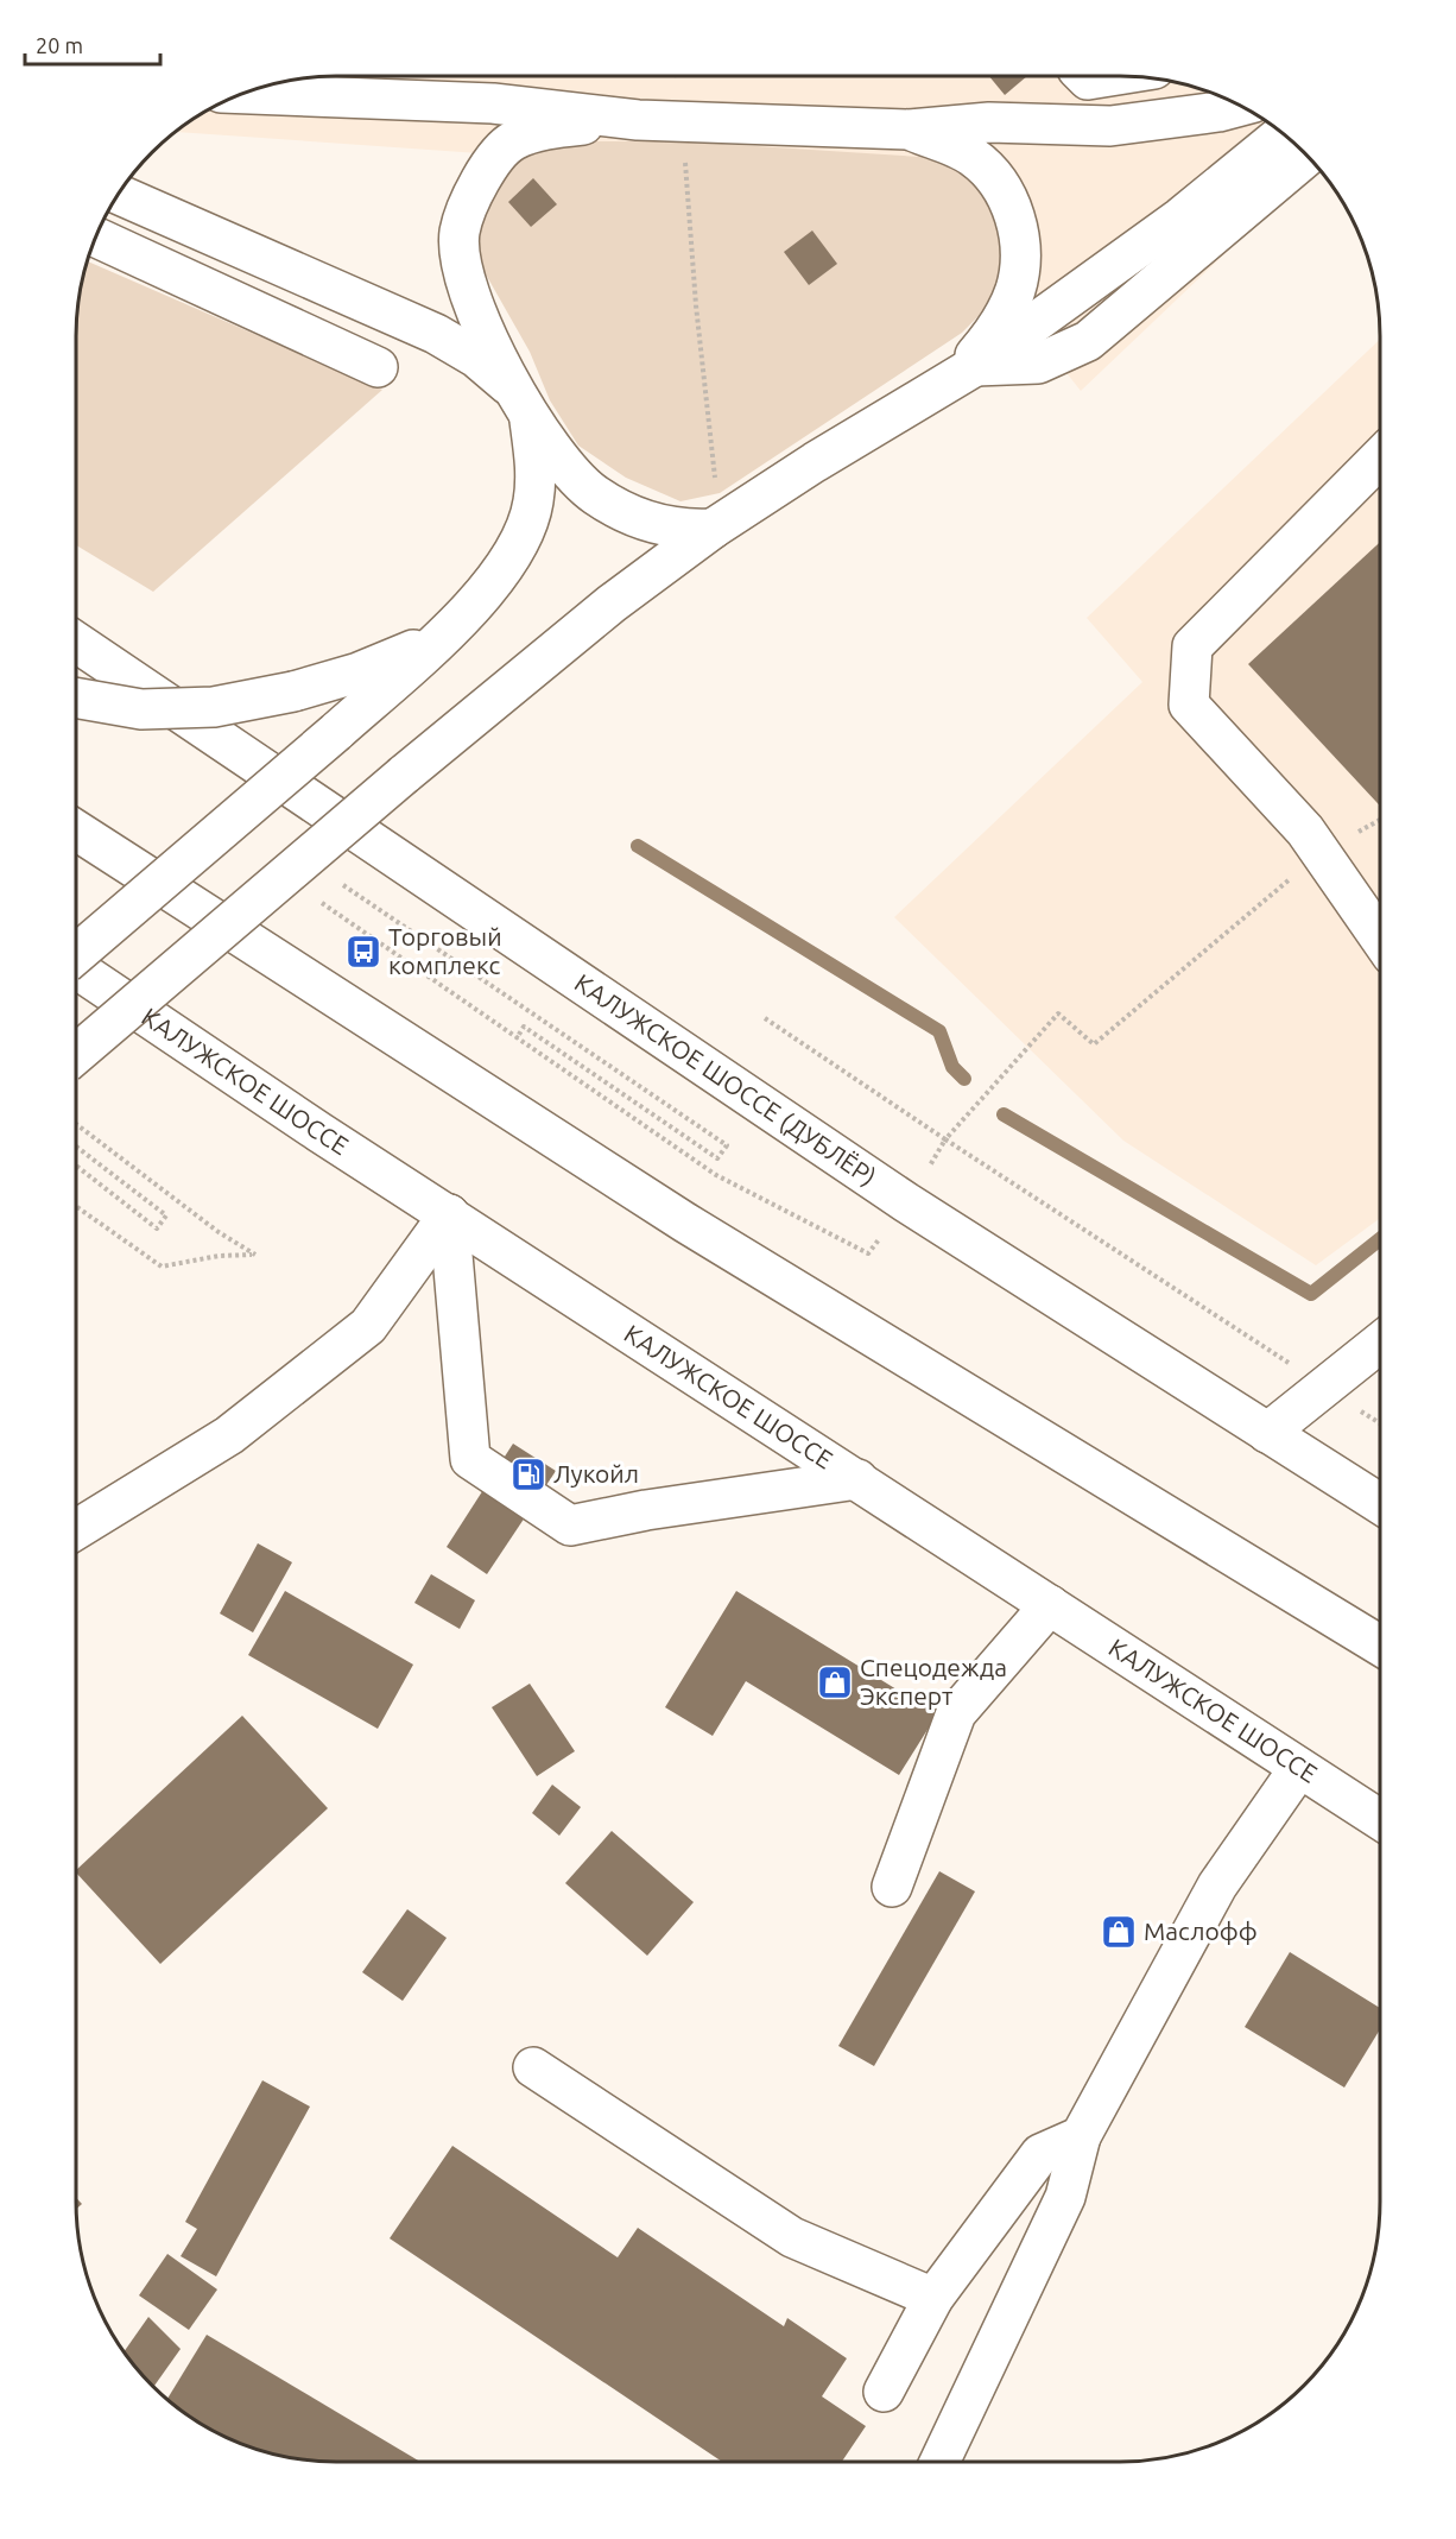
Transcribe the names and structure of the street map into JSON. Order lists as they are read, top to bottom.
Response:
{
  "streets": {
    "main road": ["КАЛУЖСКОЕ ШОССЕ", "КАЛУЖСКОЕ ШОССЕ (ДУБЛЁР)"]
  },
  "places": {
    "bus stop": ["Торговый комплекс"],
    "fuel station": ["Лукойл"],
    "shop": ["Спецодежда Эксперт", "Маслофф"]
  },
  "scale_bar": "20 m"
}
